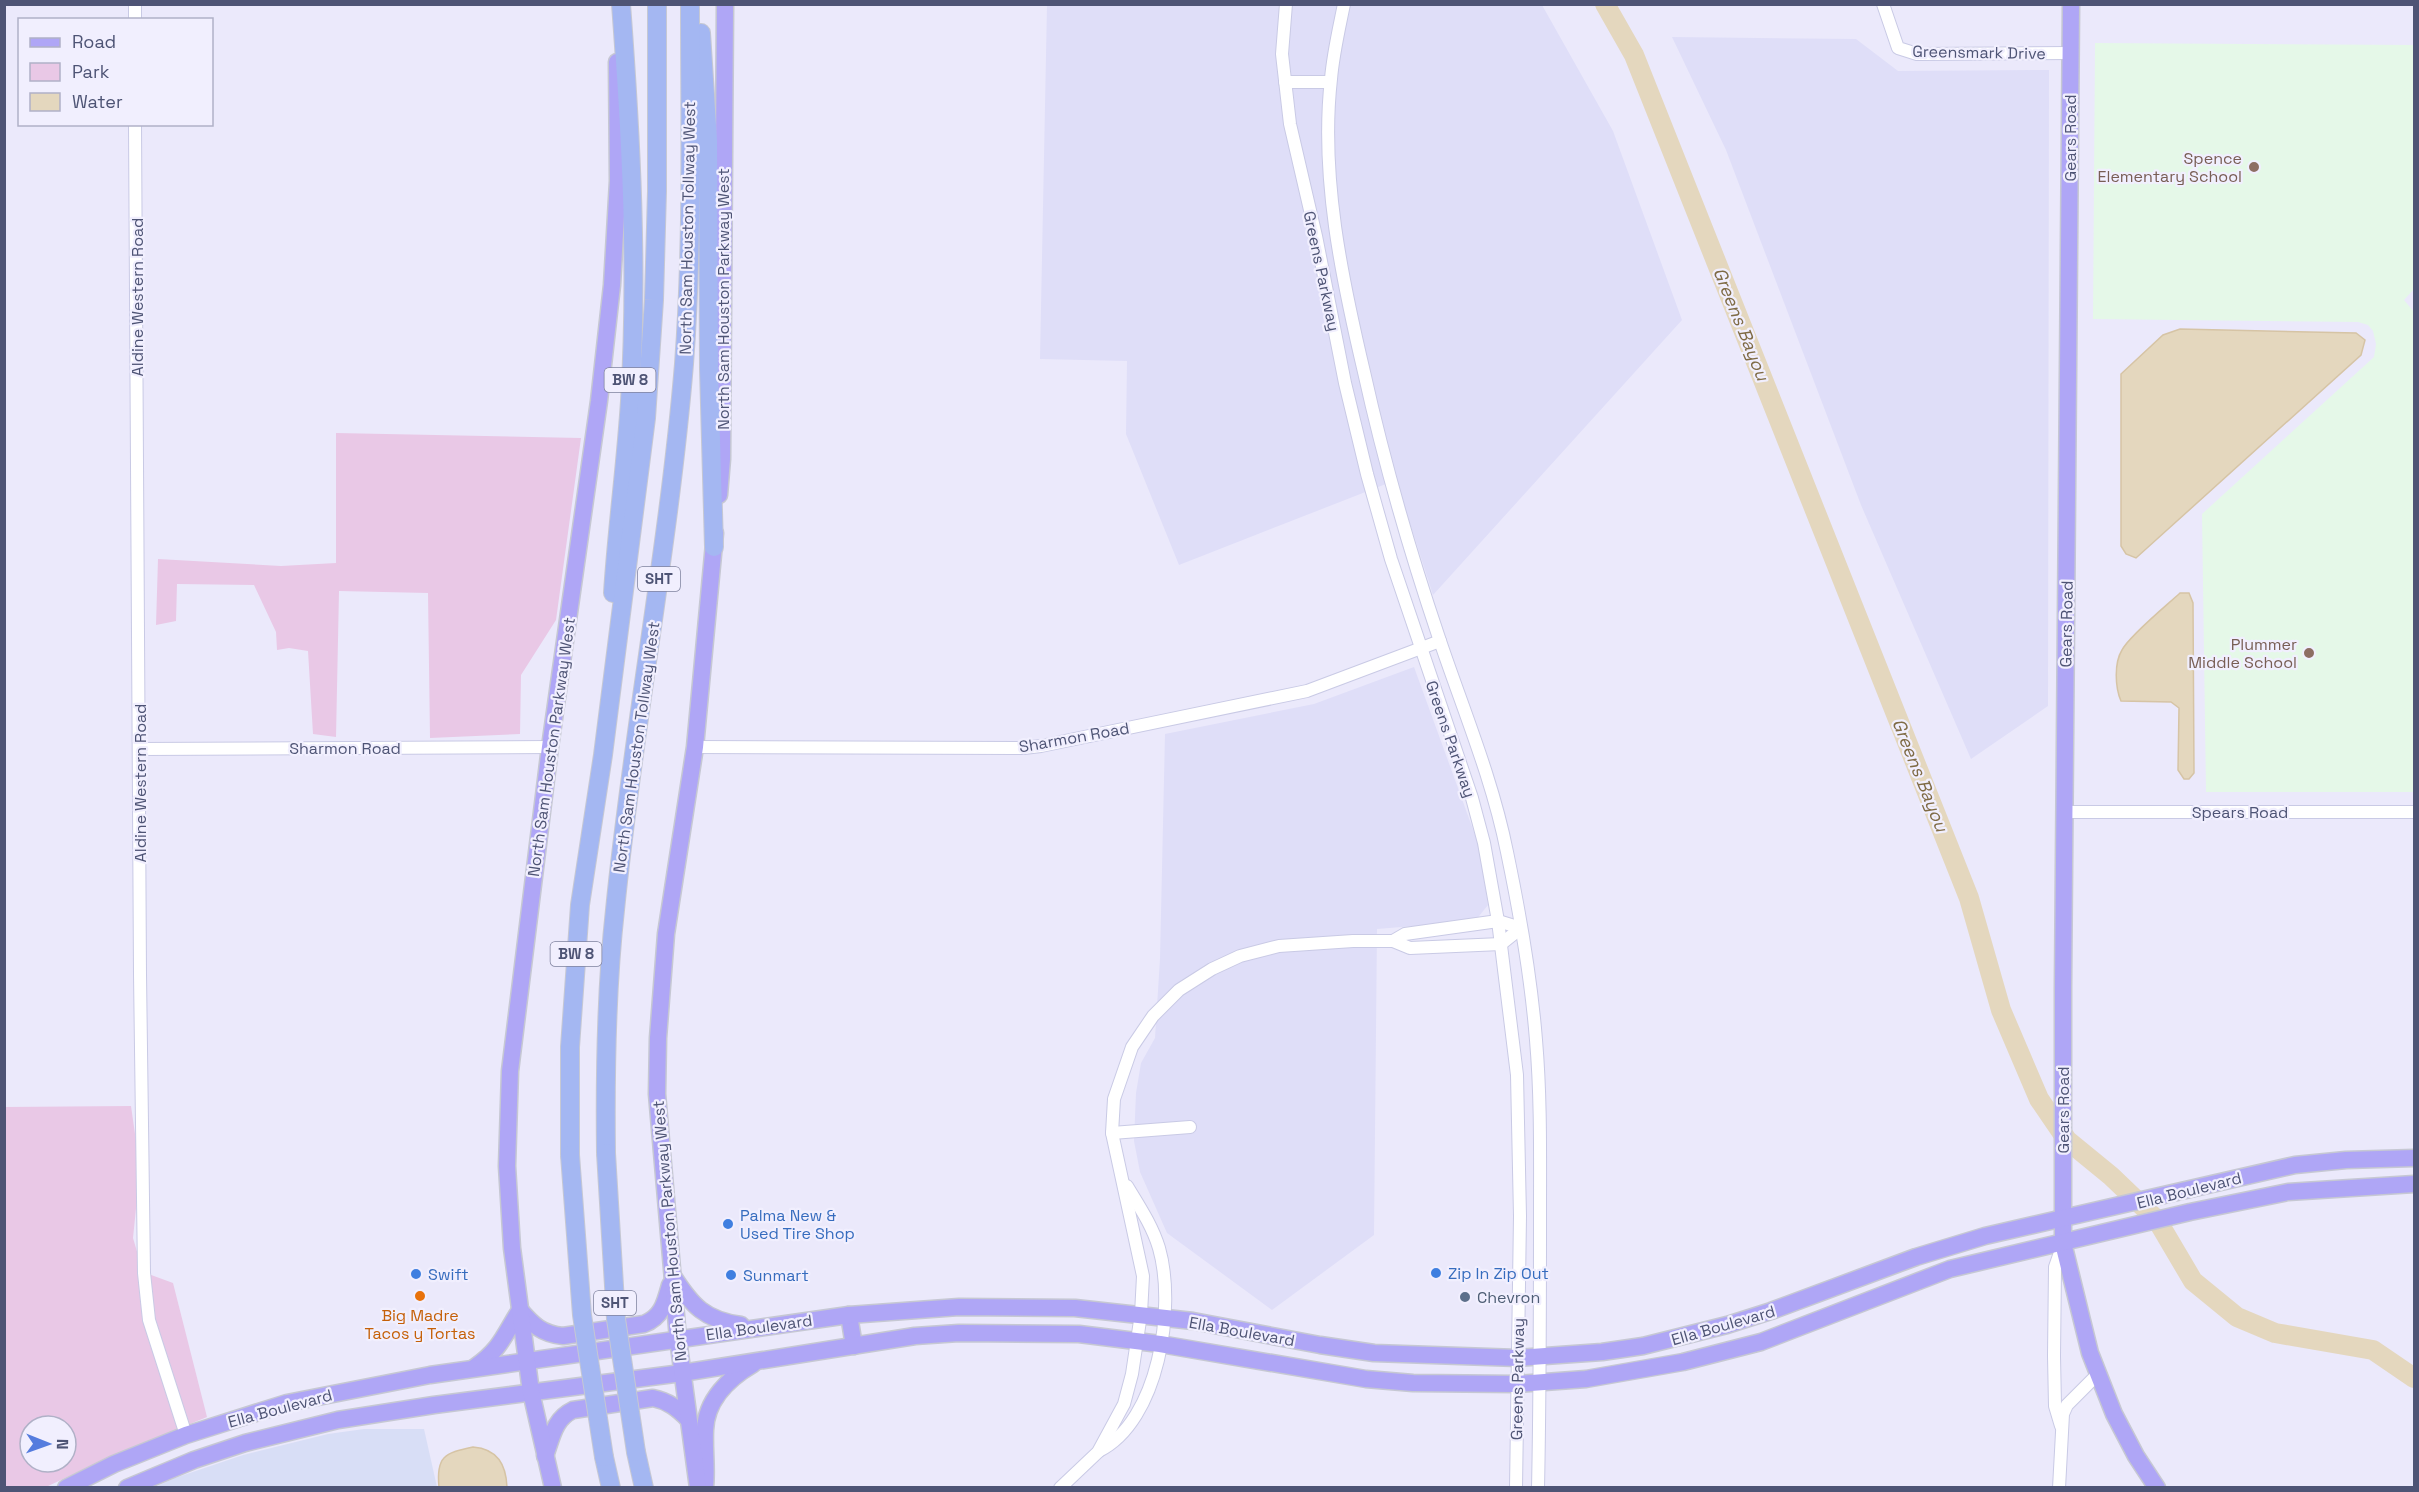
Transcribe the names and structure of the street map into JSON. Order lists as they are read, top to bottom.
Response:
{
  "streets": {
    "highway": ["North Sam Houston Tollway West", "BW 8", "SHT"],
    "main road": ["Gears Road", "North Sam Houston Parkway West", "Ella Boulevard"],
    "street": [
      "Greensmark Drive",
      "Greens Parkway",
      "Aldine Western Road",
      "Sharmon Road",
      "Spears Road"
    ]
  },
  "crossings": [
    ["Greensmark Drive", "Gears Road"],
    ["Gears Road", "Spears Road"],
    ["Gears Road", "Ella Boulevard"],
    ["North Sam Houston Tollway West", "BW 8"],
    ["Greens Parkway", "Sharmon Road"],
    ["Greens Parkway", "Ella Boulevard"],
    ["Aldine Western Road", "Sharmon Road"],
    ["Aldine Western Road", "Ella Boulevard"],
    ["North Sam Houston Parkway West", "BW 8"],
    ["North Sam Houston Parkway West", "Sharmon Road"],
    ["North Sam Houston Parkway West", "Ella Boulevard"]
  ],
  "water": ["Greens Bayou"],
  "places": [
    "Spence Elementary School",
    "Plummer Middle School",
    "Palma New & Used Tire Shop",
    "Zip In Zip Out",
    "Swift",
    "Sunmart",
    "Big Madre Tacos y Tortas",
    "Chevron"
  ],
  "legend": ["Road", "Park", "Water"],
  "north": "right"
}
